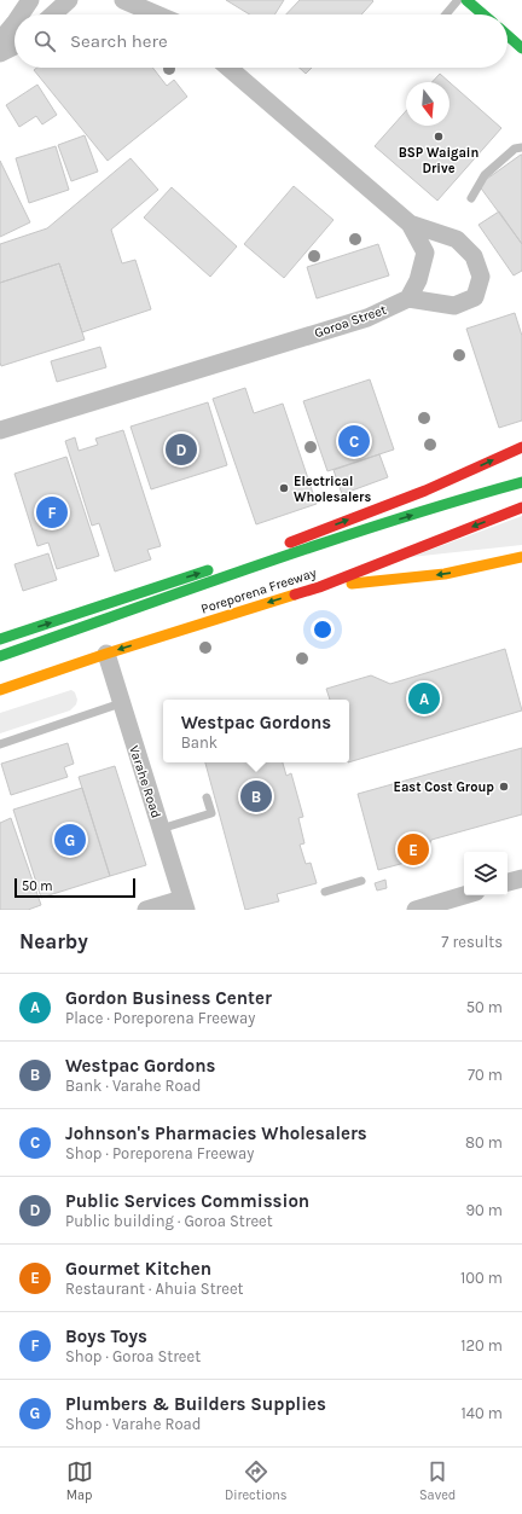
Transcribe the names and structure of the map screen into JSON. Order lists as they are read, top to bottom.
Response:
{
  "streets": {
    "main road": ["Poreporena Freeway"],
    "street": ["Goroa Street", "Varahe Road"]
  },
  "crossings": [
    ["Poreporena Freeway", "Varahe Road"]
  ],
  "places": ["BSP Waigain Drive", "Electrical Wholesalers", "East Cost Group"],
  "scale_bar": "50 m",
  "north": "bottom",
  "page": {
    "search": "Search here",
    "pins": [
      "C",
      "D",
      "F",
      "A",
      "B",
      "G",
      "E"
    ],
    "popup": ["Westpac Gordons", "Bank"],
    "scale": "50 m",
    "heading": ["Nearby", "7 results"],
    "list": [
      {
        "mark": "A",
        "name": "Gordon Business Center",
        "note": "Place · Poreporena Freeway",
        "value": "50 m"
      },
      {
        "mark": "B",
        "name": "Westpac Gordons",
        "note": "Bank · Varahe Road",
        "value": "70 m"
      },
      {
        "mark": "C",
        "name": "Johnson's Pharmacies Wholesalers",
        "note": "Shop · Poreporena Freeway",
        "value": "80 m"
      },
      {
        "mark": "D",
        "name": "Public Services Commission",
        "note": "Public building · Goroa Street",
        "value": "90 m"
      },
      {
        "mark": "E",
        "name": "Gourmet Kitchen",
        "note": "Restaurant · Ahuia Street",
        "value": "100 m"
      },
      {
        "mark": "F",
        "name": "Boys Toys",
        "note": "Shop · Goroa Street",
        "value": "120 m"
      },
      {
        "mark": "G",
        "name": "Plumbers & Builders Supplies",
        "note": "Shop · Varahe Road",
        "value": "140 m"
      }
    ],
    "nav": ["Map", "Directions", "Saved"]
  }
}
